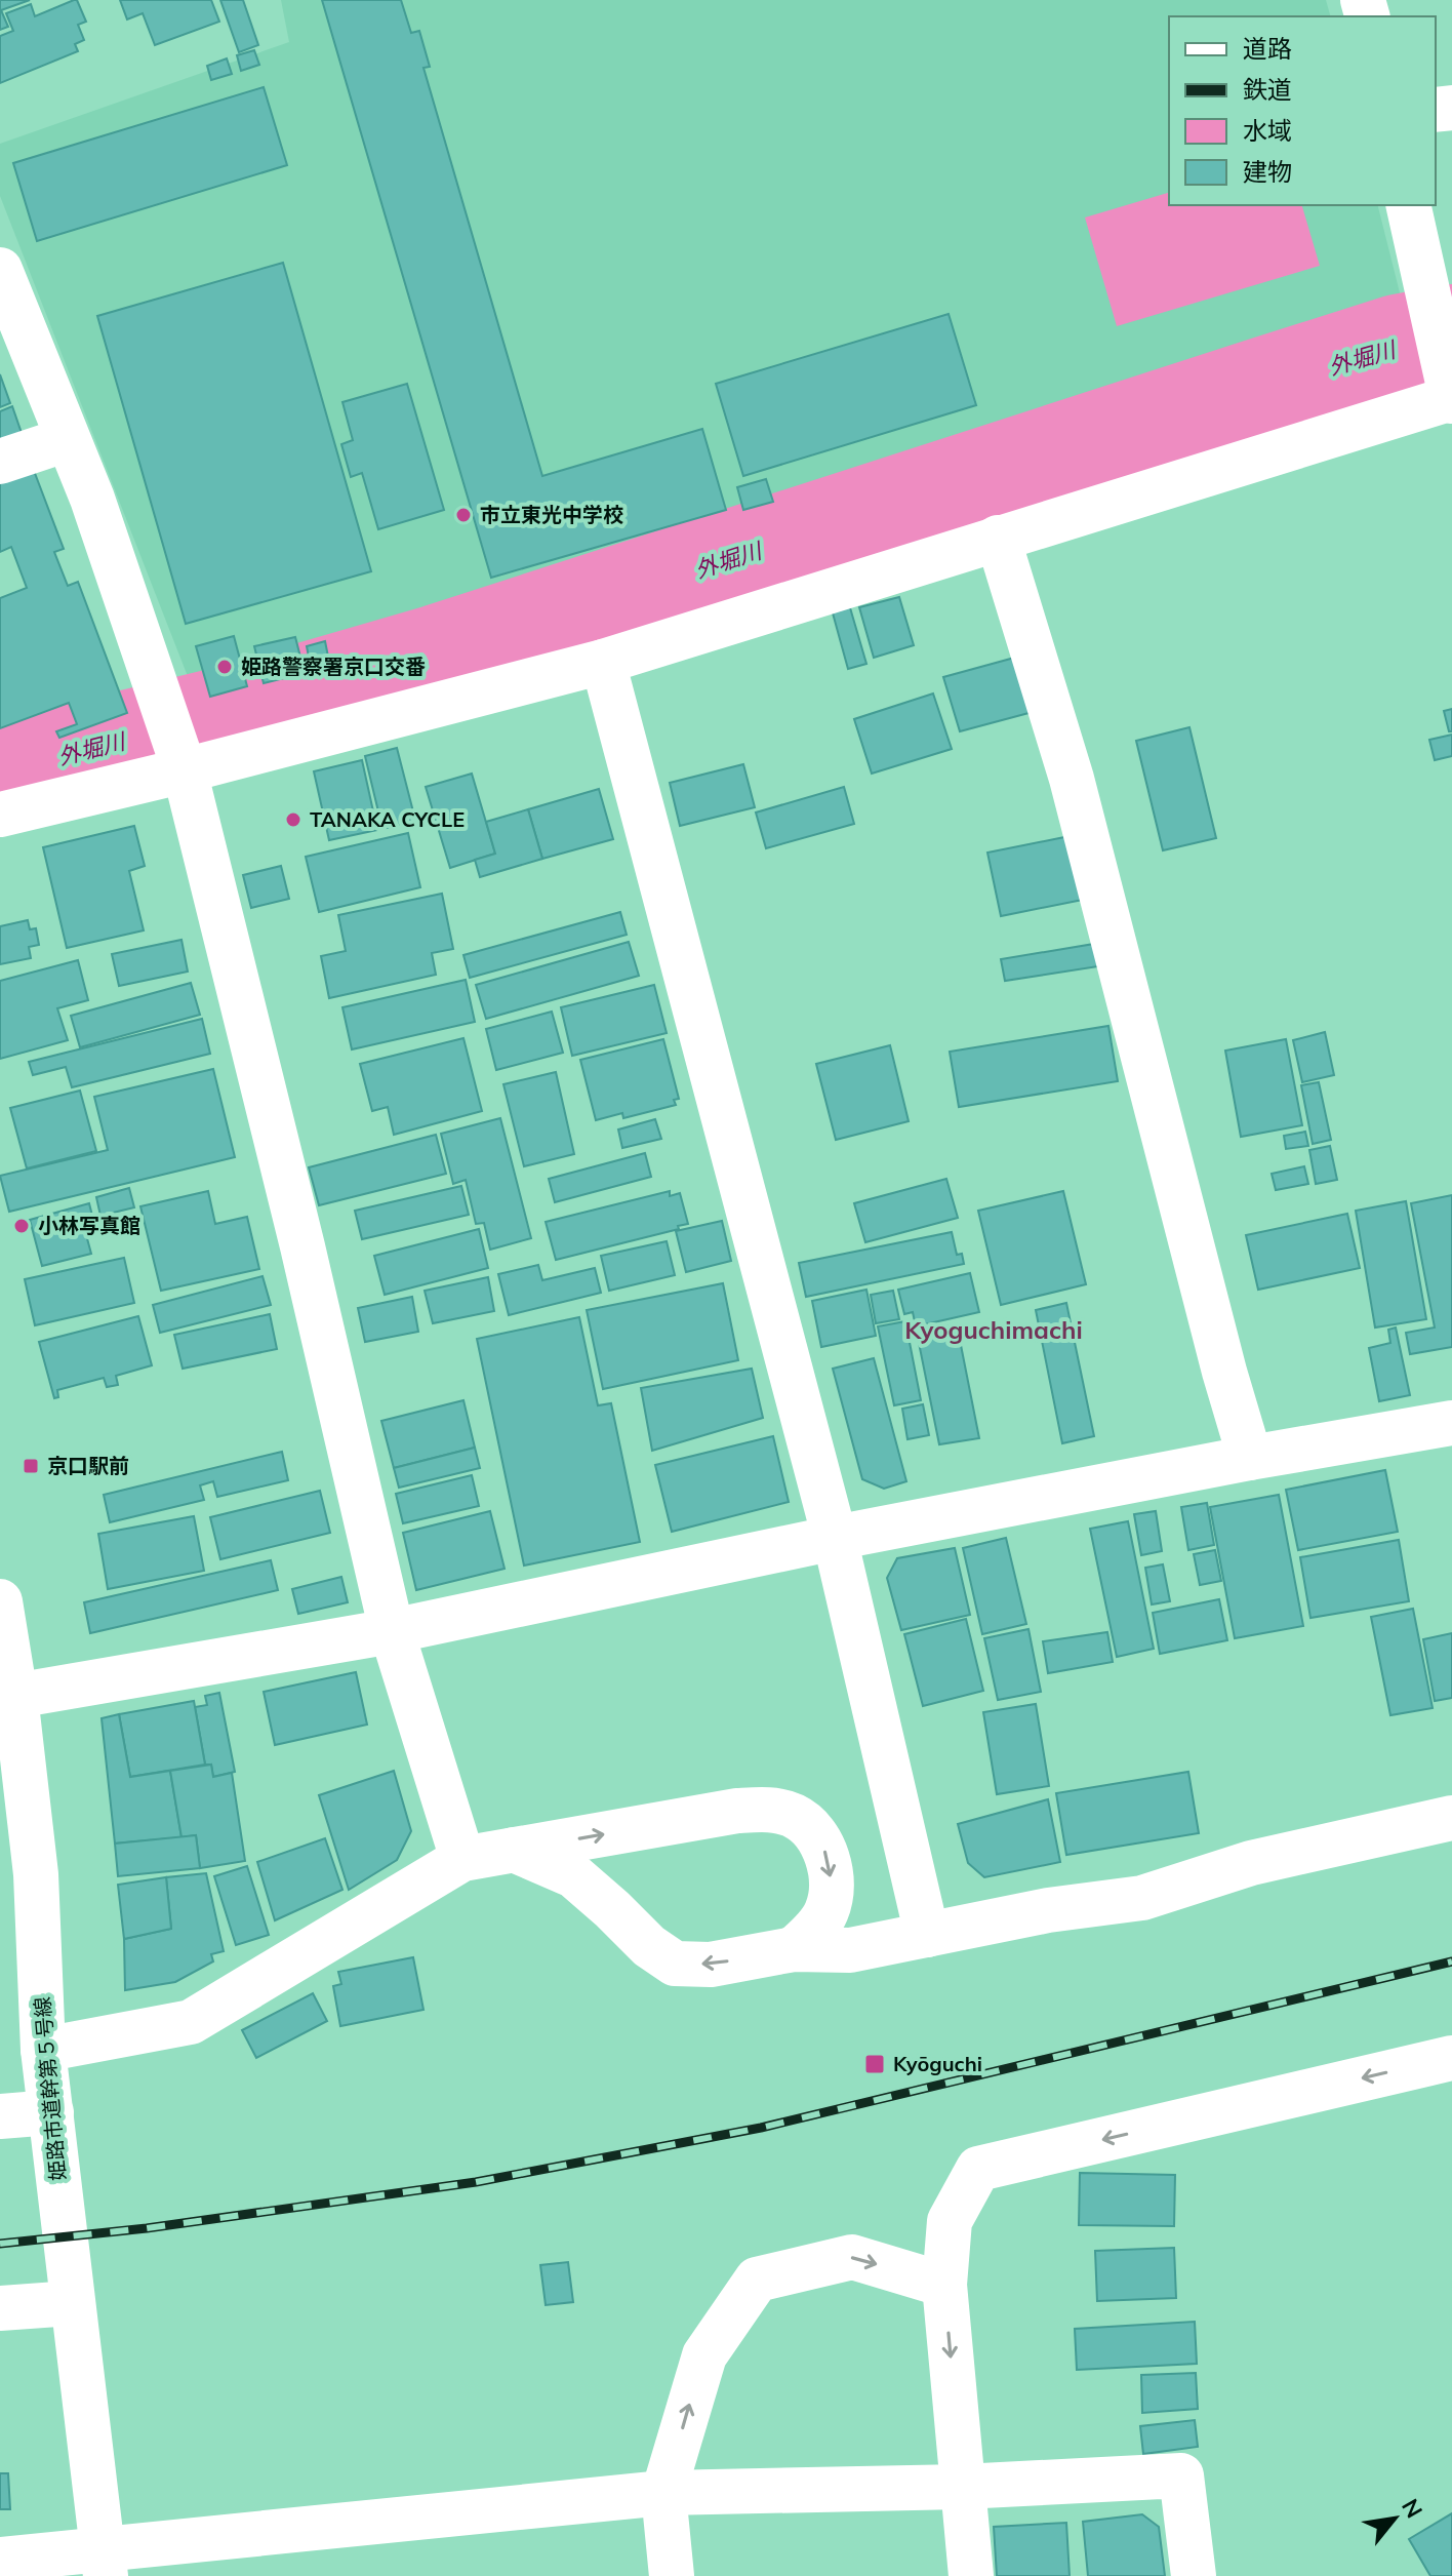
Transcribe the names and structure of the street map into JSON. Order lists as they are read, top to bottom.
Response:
{
  "streets": {
    "street": ["姫路市道幹第５号線"]
  },
  "districts": ["Kyoguchimachi"],
  "water": ["外堀川"],
  "places": {
    "other": [
      "市立東光中学校",
      "姫路警察署京口交番",
      "TANAKA CYCLE",
      "小林写真館"
    ],
    "transit": ["京口駅前", "Kyōguchi"]
  },
  "legend": [
    "道路",
    "鉄道",
    "水域",
    "建物"
  ],
  "north": "top right"
}
